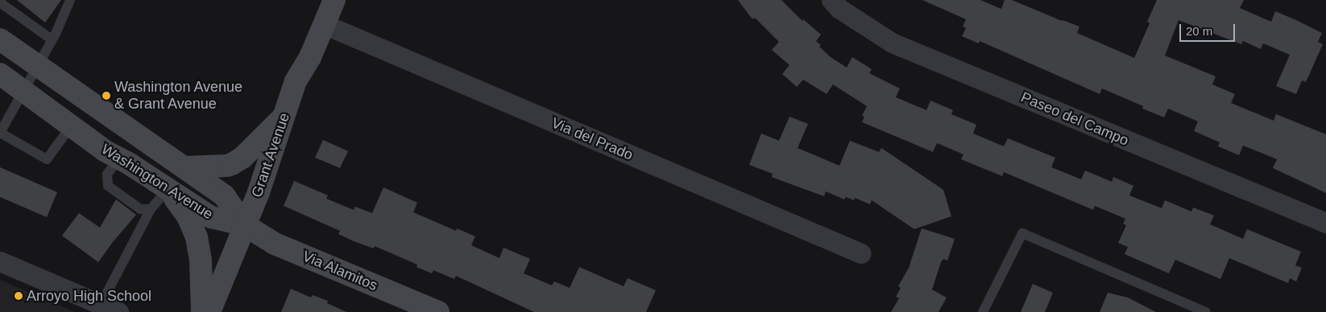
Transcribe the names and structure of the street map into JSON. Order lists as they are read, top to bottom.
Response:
{
  "streets": {
    "main road": ["Grant Avenue", "Washington Avenue", "Via Alamitos"],
    "street": ["Paseo del Campo", "Via del Prado"]
  },
  "crossings": [
    ["Via del Prado", "Grant Avenue"],
    ["Grant Avenue", "Washington Avenue"],
    ["Grant Avenue", "Via Alamitos"],
    ["Washington Avenue", "Via Alamitos"]
  ],
  "places": ["Washington Avenue & Grant Avenue", "Arroyo High School"],
  "scale_bar": "20 m"
}
